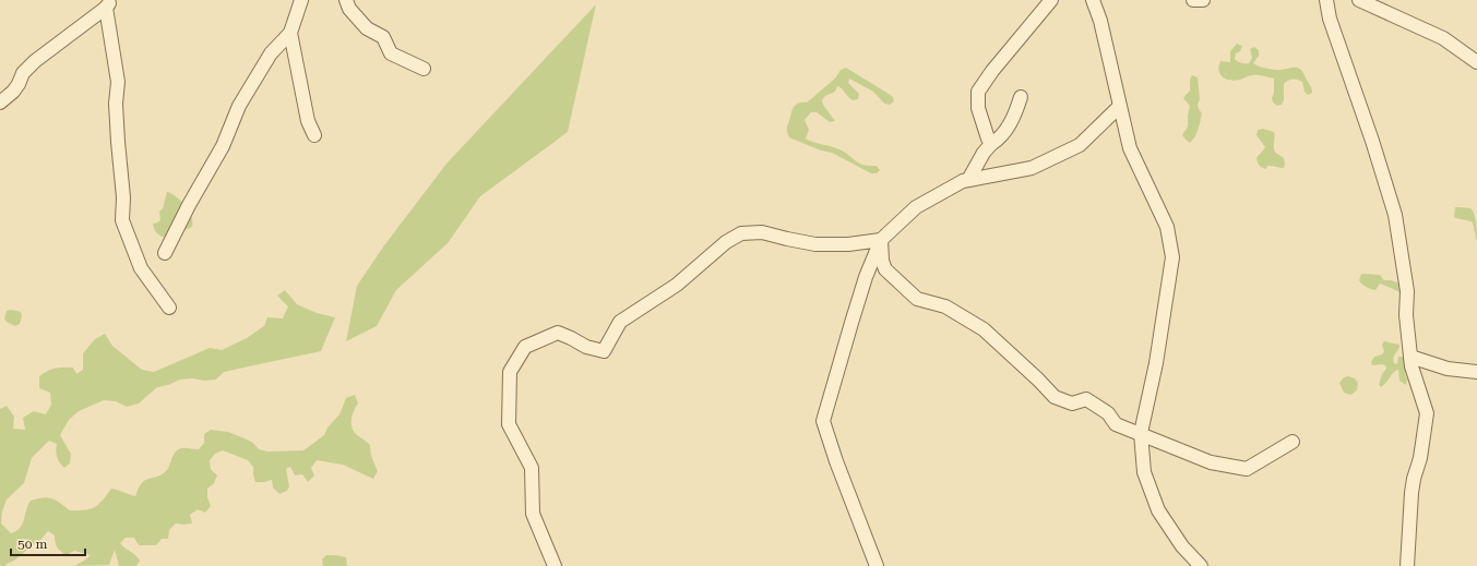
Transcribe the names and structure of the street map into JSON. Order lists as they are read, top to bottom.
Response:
{
  "scale_bar": "50 m"
}
